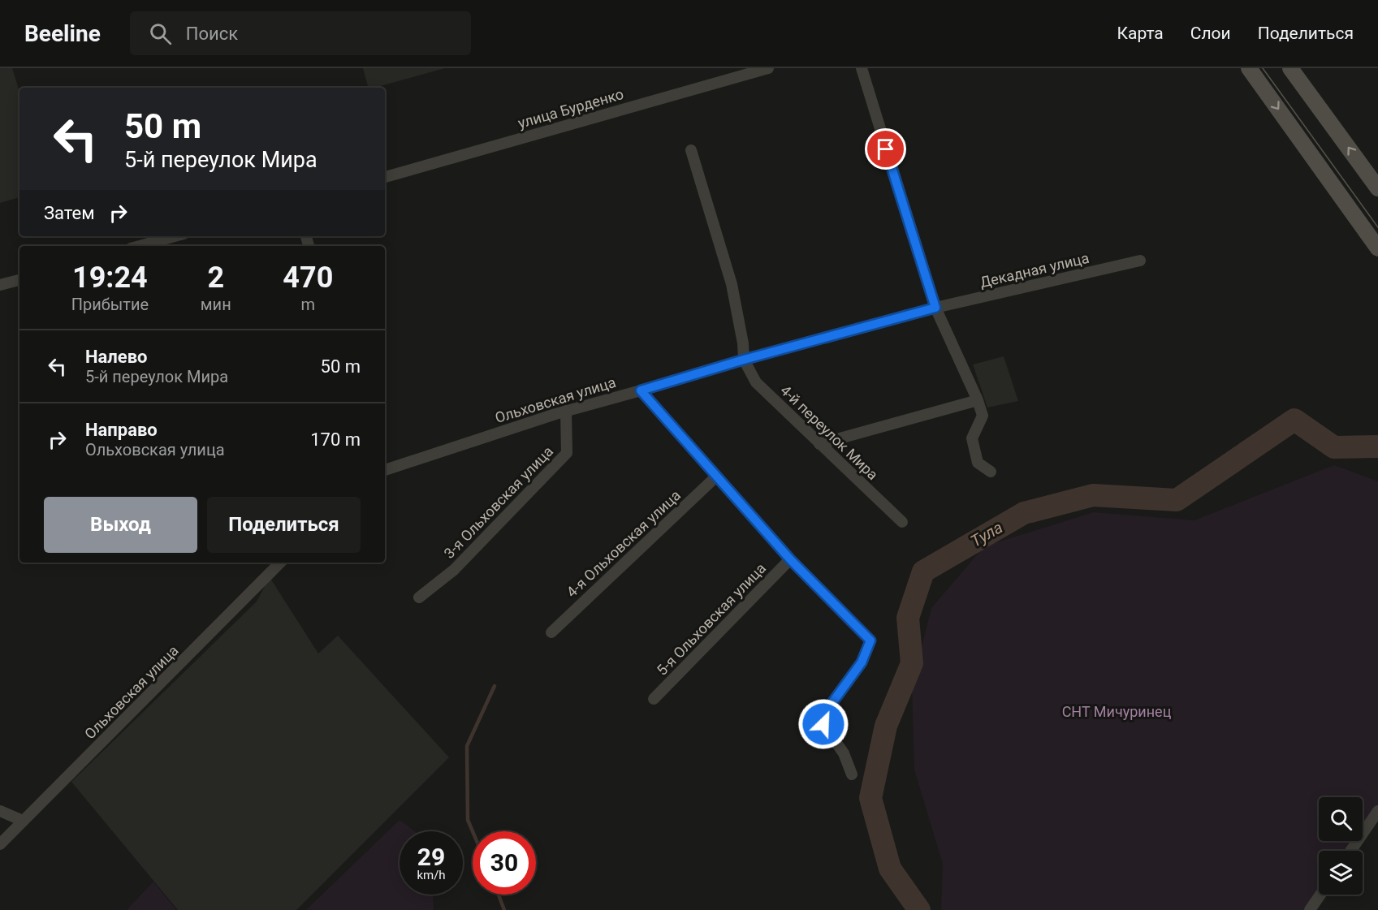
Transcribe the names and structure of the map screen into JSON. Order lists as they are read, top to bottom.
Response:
{
  "streets": {
    "street": [
      "улица Бурденко",
      "Декадная улица",
      "Ольховская улица",
      "4-й переулок Мира",
      "3-я Ольховская улица",
      "4-я Ольховская улица",
      "5-я Ольховская улица"
    ]
  },
  "crossings": [
    ["Декадная улица", "Ольховская улица"],
    ["Ольховская улица", "4-й переулок Мира"],
    ["Ольховская улица", "3-я Ольховская улица"]
  ],
  "water": ["Тула"],
  "parks": ["СНТ Мичуринец"],
  "page": {
    "header": "Beeline",
    "search": "Поиск",
    "nav": ["Карта", "Слои", "Поделиться"],
    "turn": ["50 m", "5-й переулок Мира"],
    "then": "Затем",
    "eta": [
      "19:24",
      "Прибытие",
      "2",
      "мин",
      "470",
      "m"
    ],
    "list": [
      {
        "name": "Налево",
        "note": "5-й переулок Мира",
        "value": "50 m"
      },
      {
        "name": "Направо",
        "note": "Ольховская улица",
        "value": "170 m"
      }
    ],
    "buttons": ["Выход", "Поделиться"],
    "speed": "29 km/h",
    "limit": "30"
  }
}
